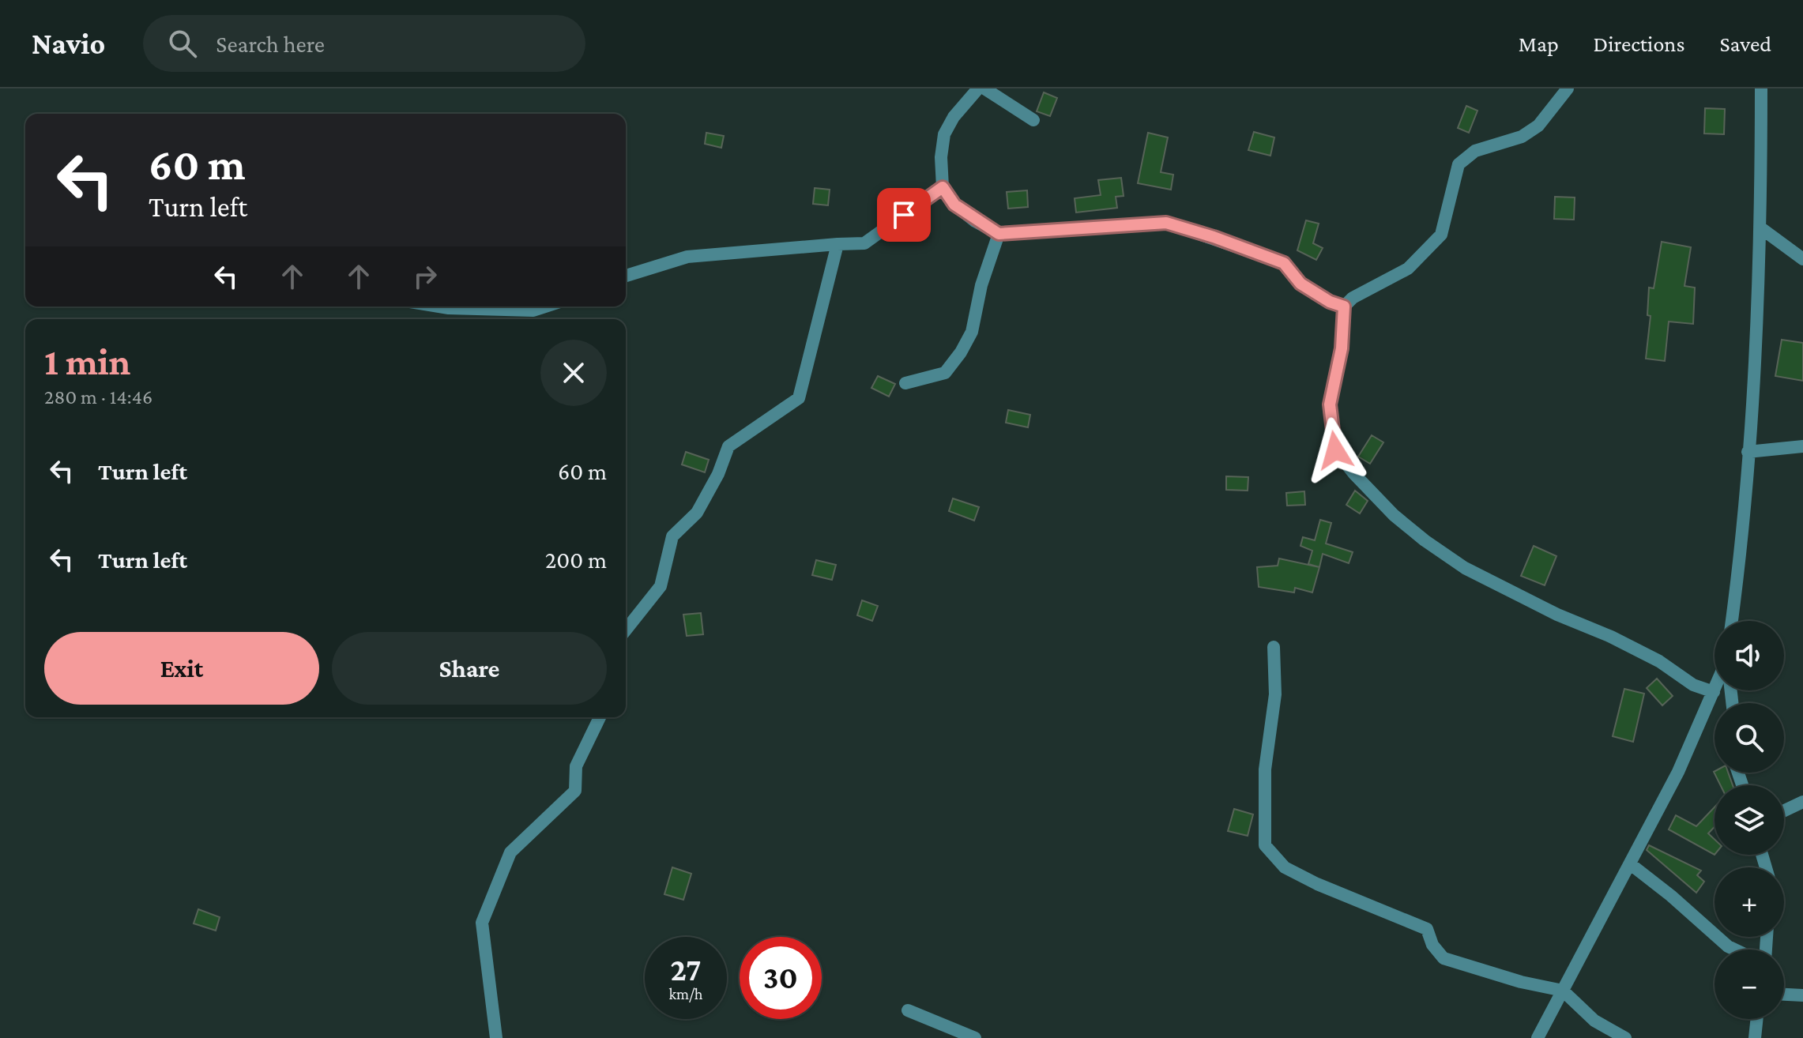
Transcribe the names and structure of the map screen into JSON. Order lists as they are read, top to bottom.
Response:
{
  "page": {
    "header": "Navio",
    "search": "Search here",
    "nav": ["Map", "Directions", "Saved"],
    "turn": ["60 m", "Turn left"],
    "heading": ["1 min", "280 m · 14:46"],
    "list": [
      {
        "name": "Turn left",
        "value": "60 m"
      },
      {
        "name": "Turn left",
        "value": "200 m"
      }
    ],
    "buttons": ["Exit", "Share"],
    "map_buttons": ["+", "−"],
    "speed": "27 km/h",
    "limit": "30"
  }
}
